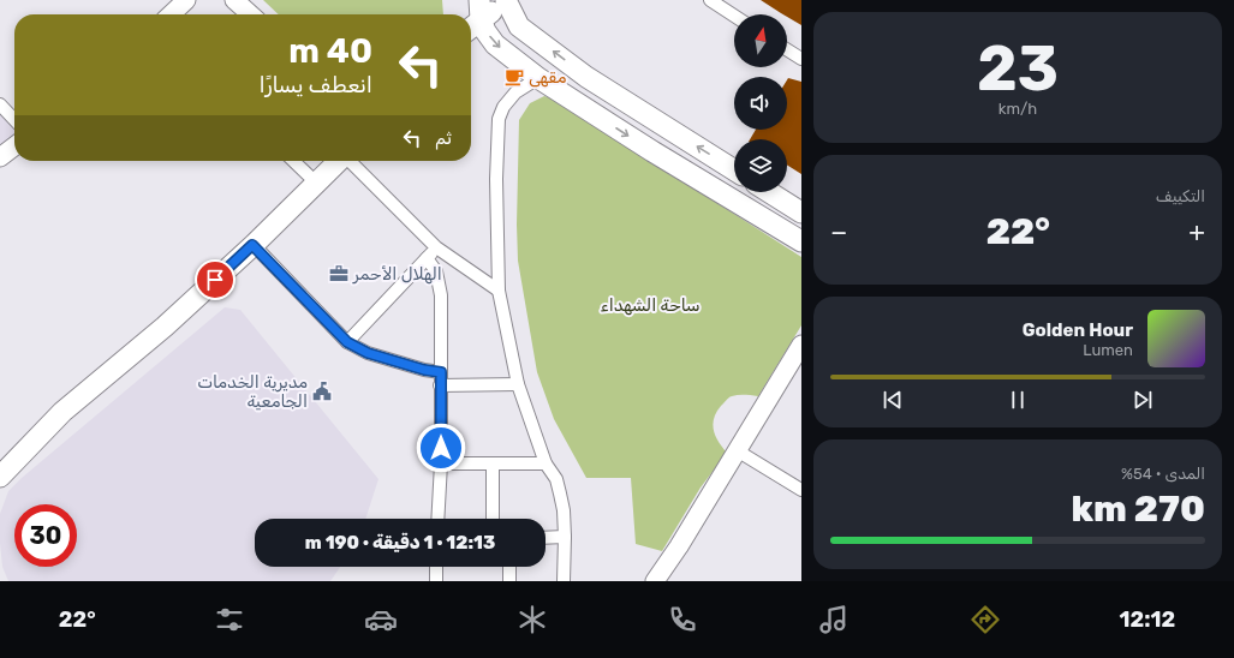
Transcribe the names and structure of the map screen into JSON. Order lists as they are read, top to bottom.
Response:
{
  "parks": ["ساحة الشهداء"],
  "places": {
    "cafe": ["مقهى"],
    "office": ["الهلال الأحمر"],
    "public building": ["مديرية الخدمات الجامعية"]
  },
  "north": "top",
  "page": {
    "tile": [
      ["23", "km/h"],
      "التكييف",
      ["المدى · 54%", "270 km"]
    ],
    "turn": ["40 m", "انعطف يسارًا"],
    "then": "ثم",
    "heat": ["−", "22°", "+"],
    "song": ["Golden Hour", "Lumen"],
    "limit": "30",
    "trip": "12:13 · 1 دقيقة · 190 m",
    "tabs": ["12:12", "22°"]
  }
}
